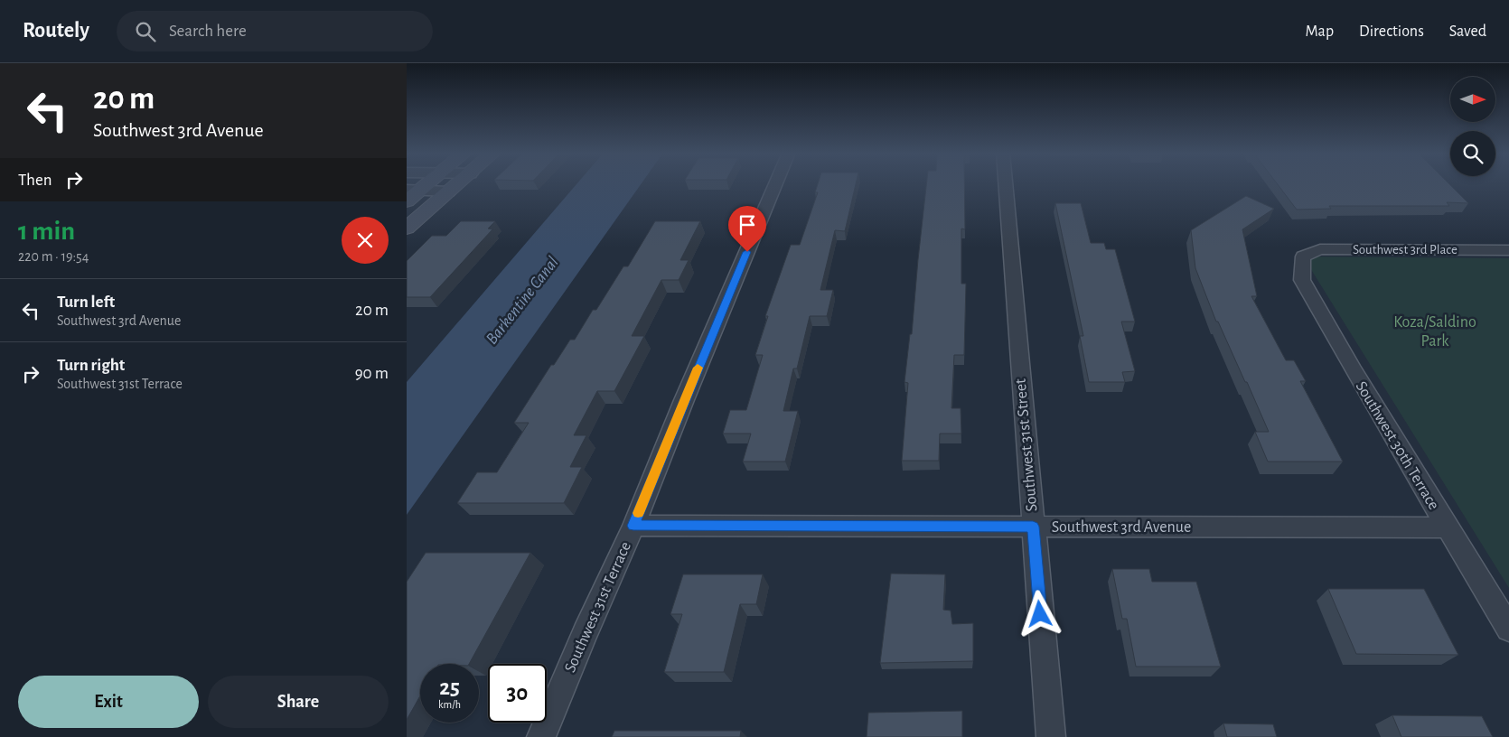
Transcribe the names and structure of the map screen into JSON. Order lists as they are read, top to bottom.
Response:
{
  "streets": {
    "street": [
      "Southwest 3rd Place",
      "Southwest 31st Street",
      "Southwest 30th Terrace",
      "Southwest 3rd Avenue",
      "Southwest 31st Terrace"
    ]
  },
  "crossings": [
    ["Southwest 3rd Place", "Southwest 30th Terrace"],
    ["Southwest 31st Street", "Southwest 3rd Avenue"],
    ["Southwest 30th Terrace", "Southwest 3rd Avenue"],
    ["Southwest 3rd Avenue", "Southwest 31st Terrace"]
  ],
  "water": ["Barkentine Canal"],
  "parks": ["Koza/Saldino Park"],
  "north": "right",
  "page": {
    "header": "Routely",
    "search": "Search here",
    "nav": ["Map", "Directions", "Saved"],
    "turn": ["20 m", "Southwest 3rd Avenue"],
    "then": "Then",
    "heading": ["1 min", "220 m · 19:54"],
    "list": [
      {
        "name": "Turn left",
        "note": "Southwest 3rd Avenue",
        "value": "20 m"
      },
      {
        "name": "Turn right",
        "note": "Southwest 31st Terrace",
        "value": "90 m"
      }
    ],
    "speed": "25 km/h",
    "limit": "30",
    "buttons": ["Exit", "Share"]
  }
}
